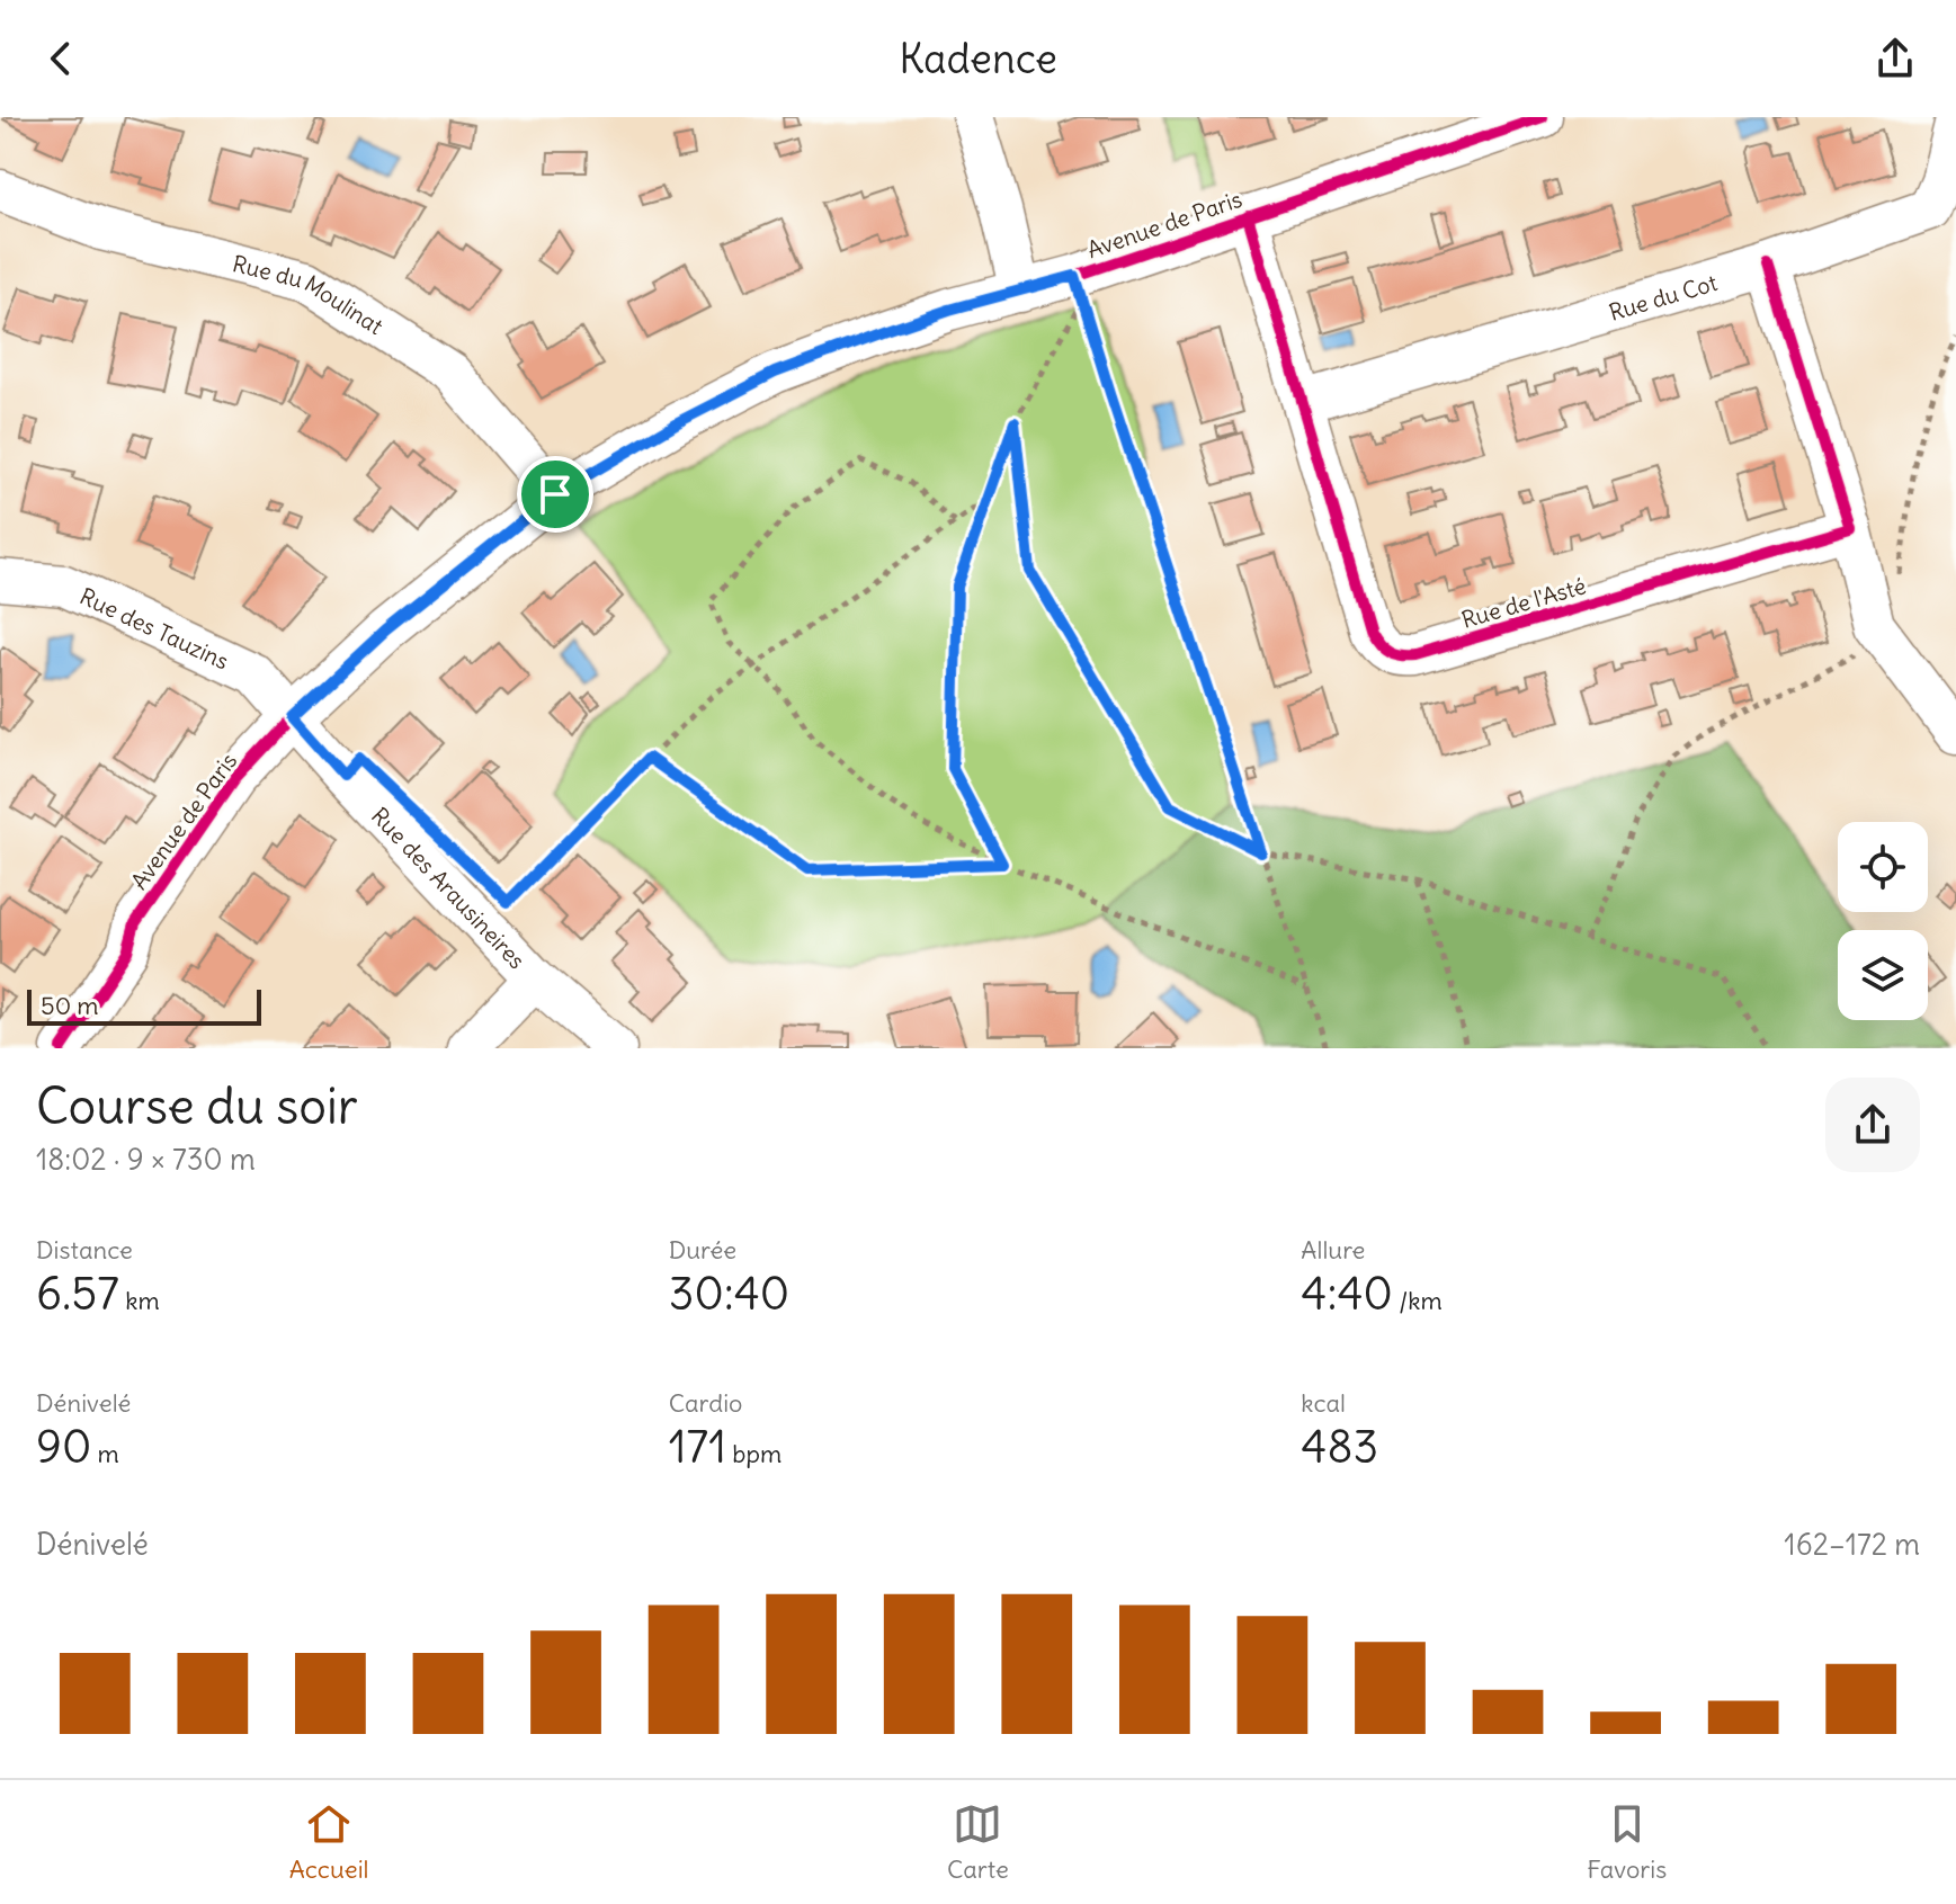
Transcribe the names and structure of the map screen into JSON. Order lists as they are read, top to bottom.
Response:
{
  "streets": {
    "street": [
      "Avenue de Paris",
      "Rue du Moulinat",
      "Rue du Cot",
      "Rue de l'Asté",
      "Rue des Tauzins",
      "Rue des Arausineires"
    ]
  },
  "crossings": [
    ["Avenue de Paris", "Rue du Moulinat"],
    ["Avenue de Paris", "Rue de l'Asté"],
    ["Avenue de Paris", "Rue des Tauzins"],
    ["Avenue de Paris", "Rue des Arausineires"],
    ["Rue du Cot", "Rue de l'Asté"],
    ["Rue des Tauzins", "Rue des Arausineires"]
  ],
  "scale_bar": "50 m",
  "page": {
    "header": "Kadence",
    "scale": "50 m",
    "heading": ["Course du soir", "18:02 · 9 × 730 m"],
    "stats": [
      ["Distance", "6.57 km"],
      ["Durée", "30:40"],
      ["Allure", "4:40 /km"],
      ["Dénivelé", "90 m"],
      ["Cardio", "171 bpm"],
      ["kcal", "483"]
    ],
    "chart": ["Dénivelé", "162–172 m"],
    "tabs": ["Accueil", "Carte", "Favoris"]
  }
}
